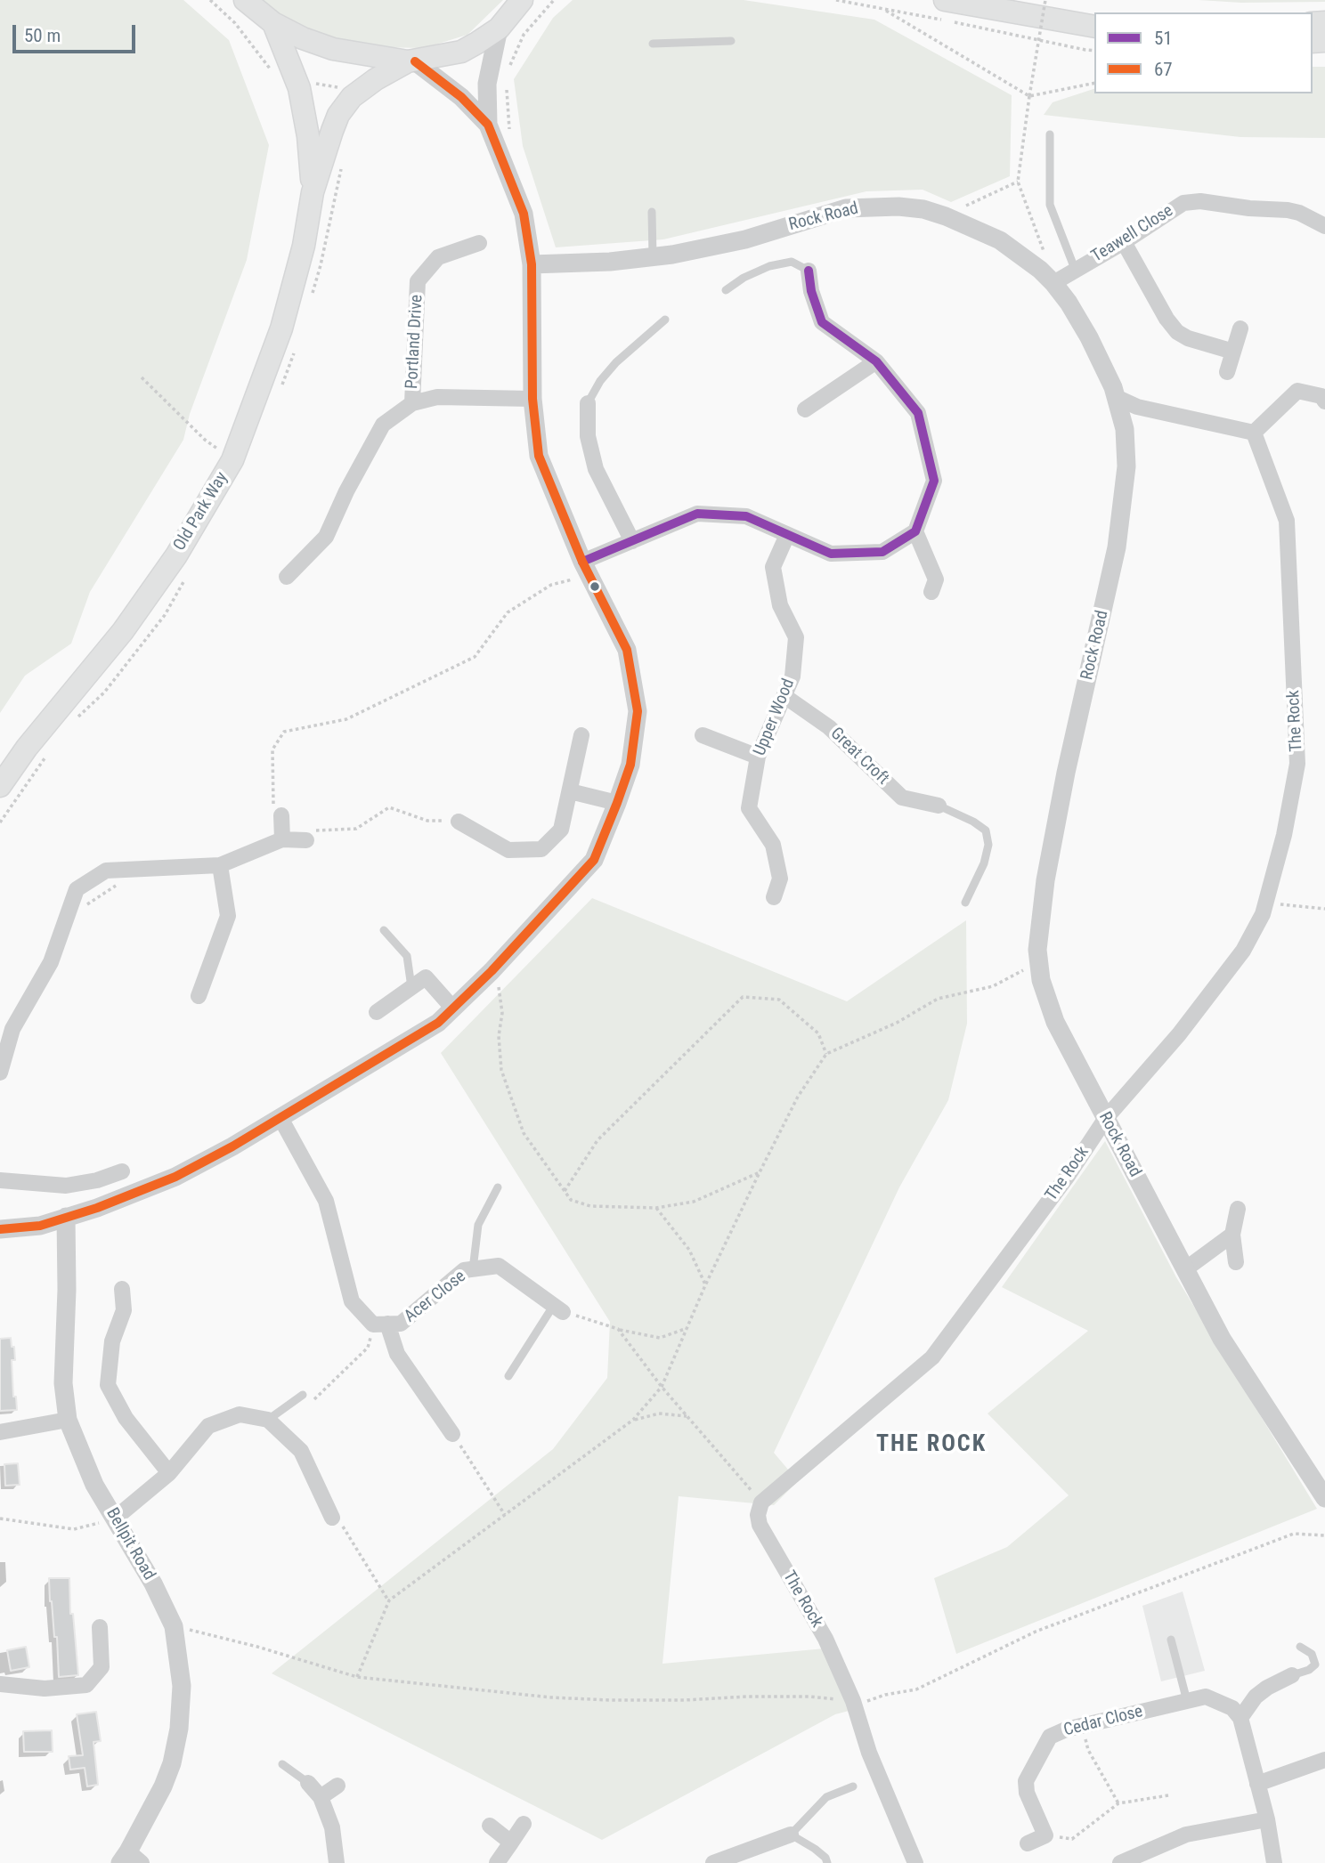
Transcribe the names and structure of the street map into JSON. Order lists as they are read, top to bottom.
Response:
{
  "streets": {
    "main road": ["Old Park Way"],
    "street": [
      "Rock Road",
      "Teawell Close",
      "Portland Drive",
      "Upper Wood",
      "The Rock",
      "Great Croft",
      "Acer Close",
      "Bellpit Road",
      "Cedar Close"
    ]
  },
  "crossings": [
    ["Rock Road", "Teawell Close"],
    ["Rock Road", "The Rock"],
    ["Upper Wood", "Great Croft"]
  ],
  "districts": ["THE ROCK"],
  "lines": ["transit line 67", "transit line 51"],
  "legend": ["51", "67"],
  "scale_bar": "50 m"
}
